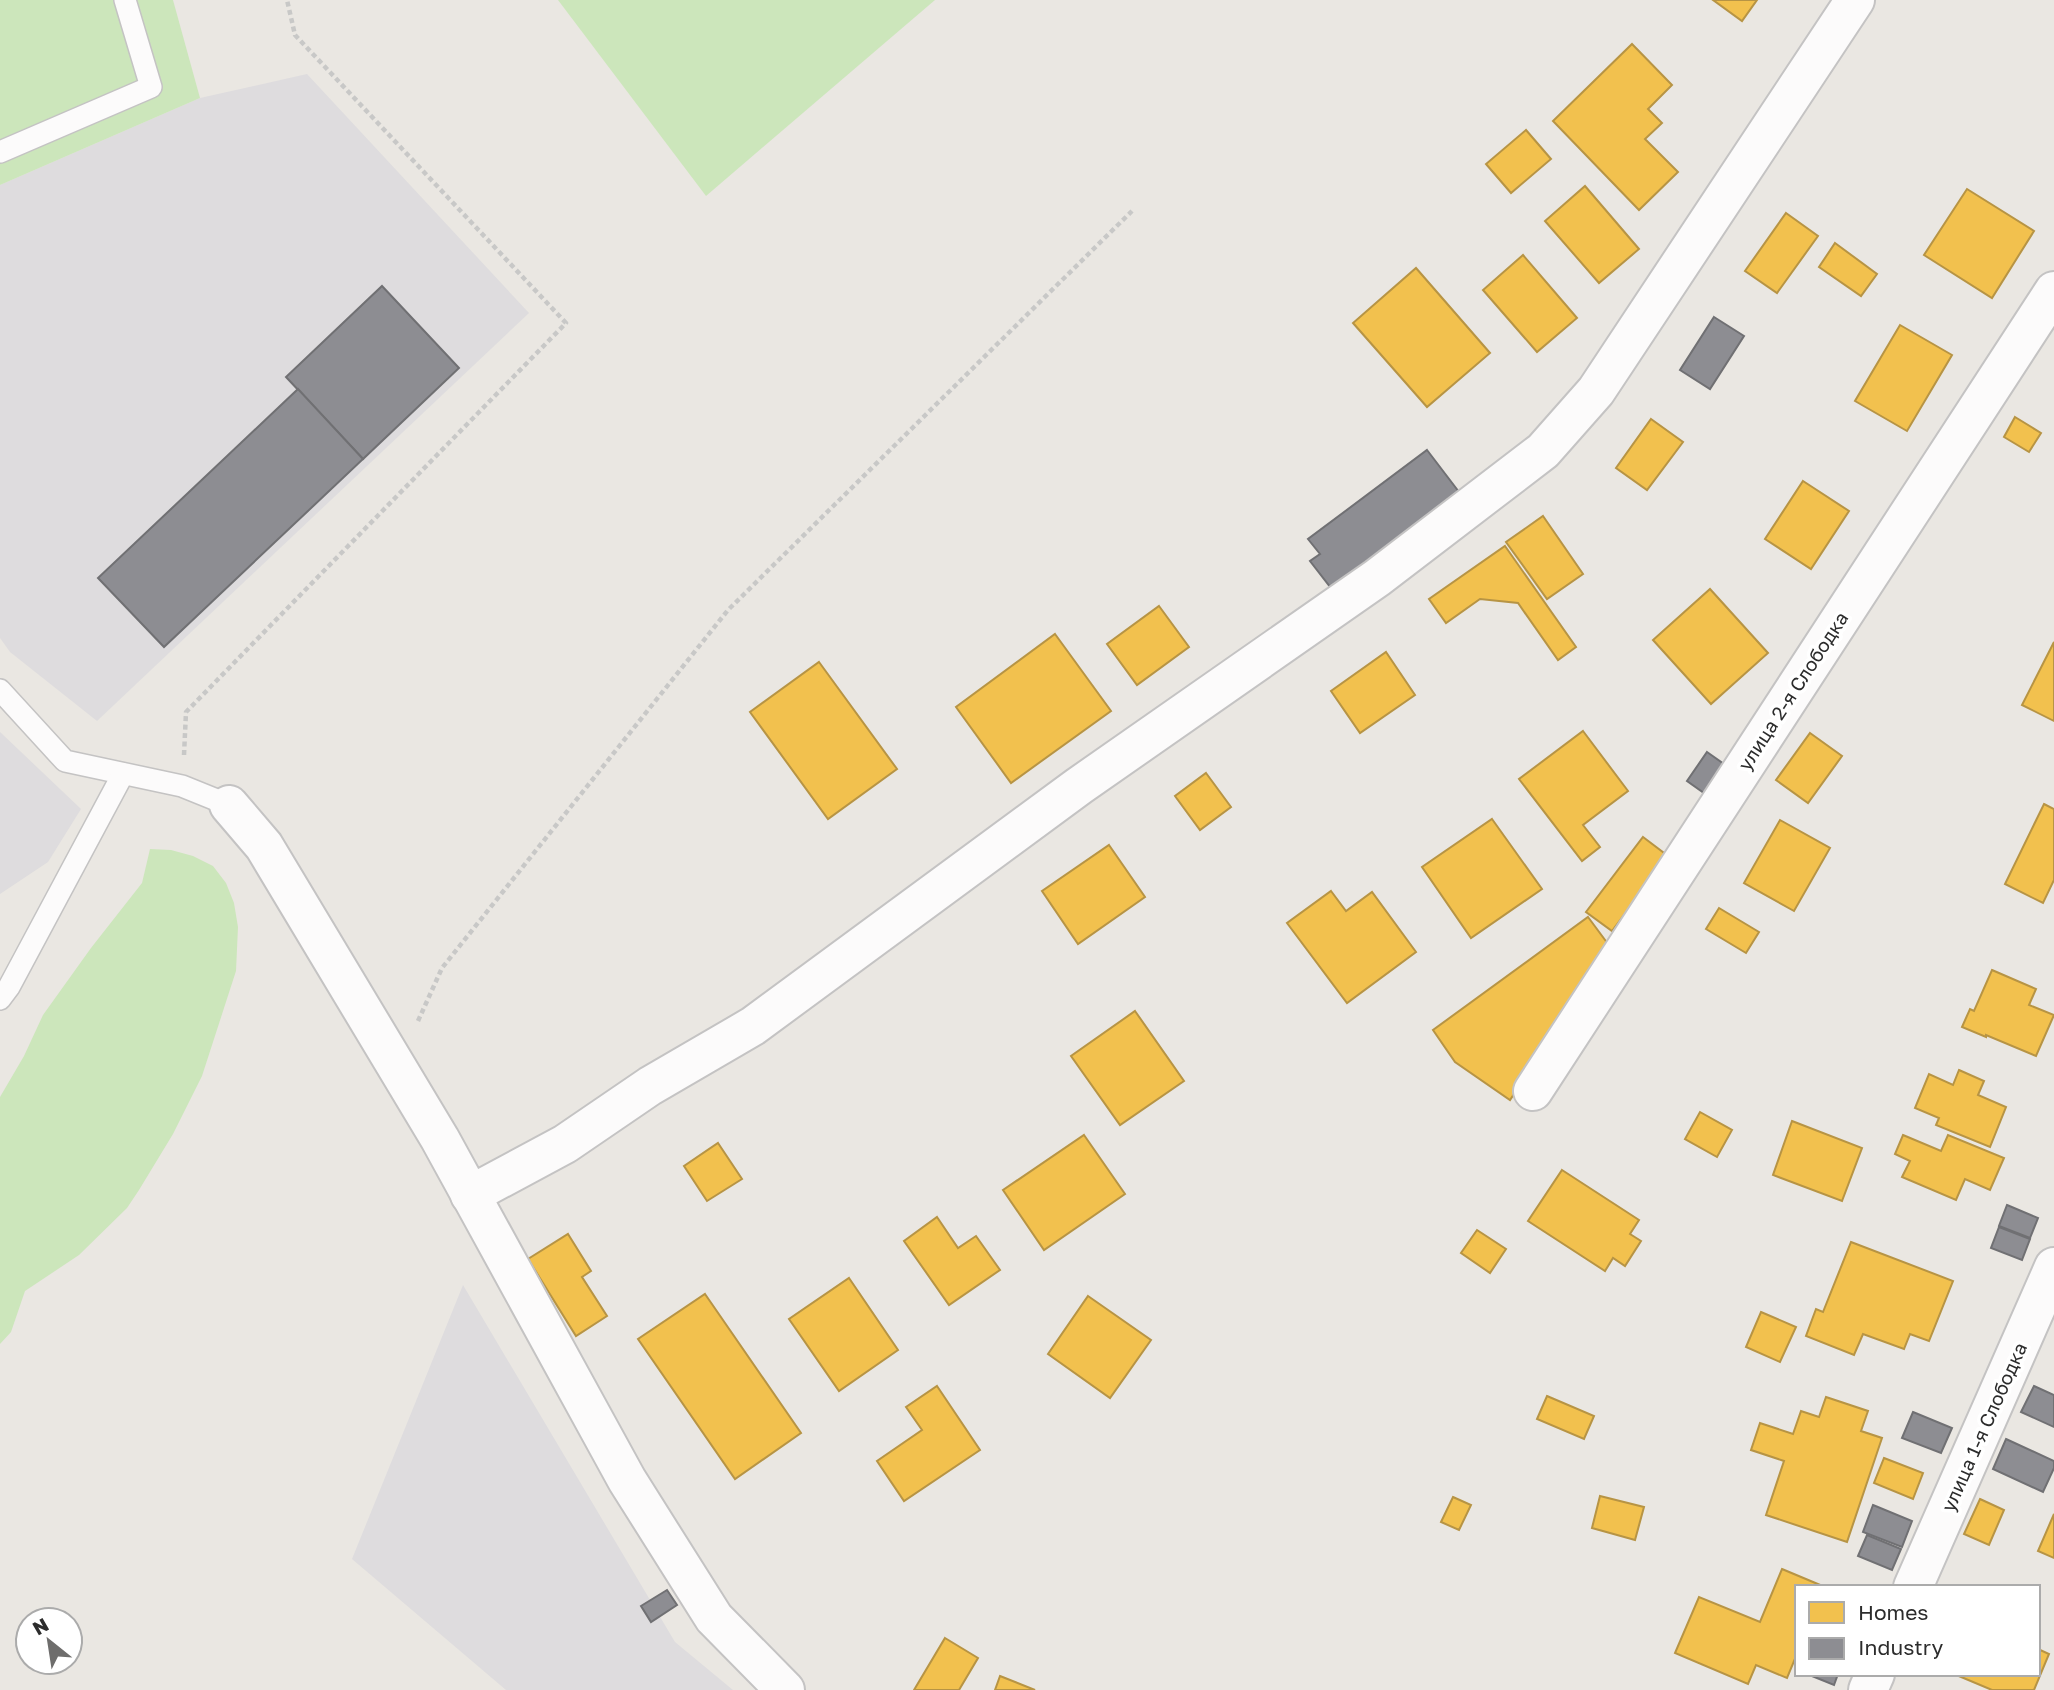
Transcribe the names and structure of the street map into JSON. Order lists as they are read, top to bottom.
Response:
{
  "streets": {
    "street": ["улица 2-я Слободка", "улица 1-я Слободка"]
  },
  "legend": ["Homes", "Industry"],
  "north": "top left"
}
